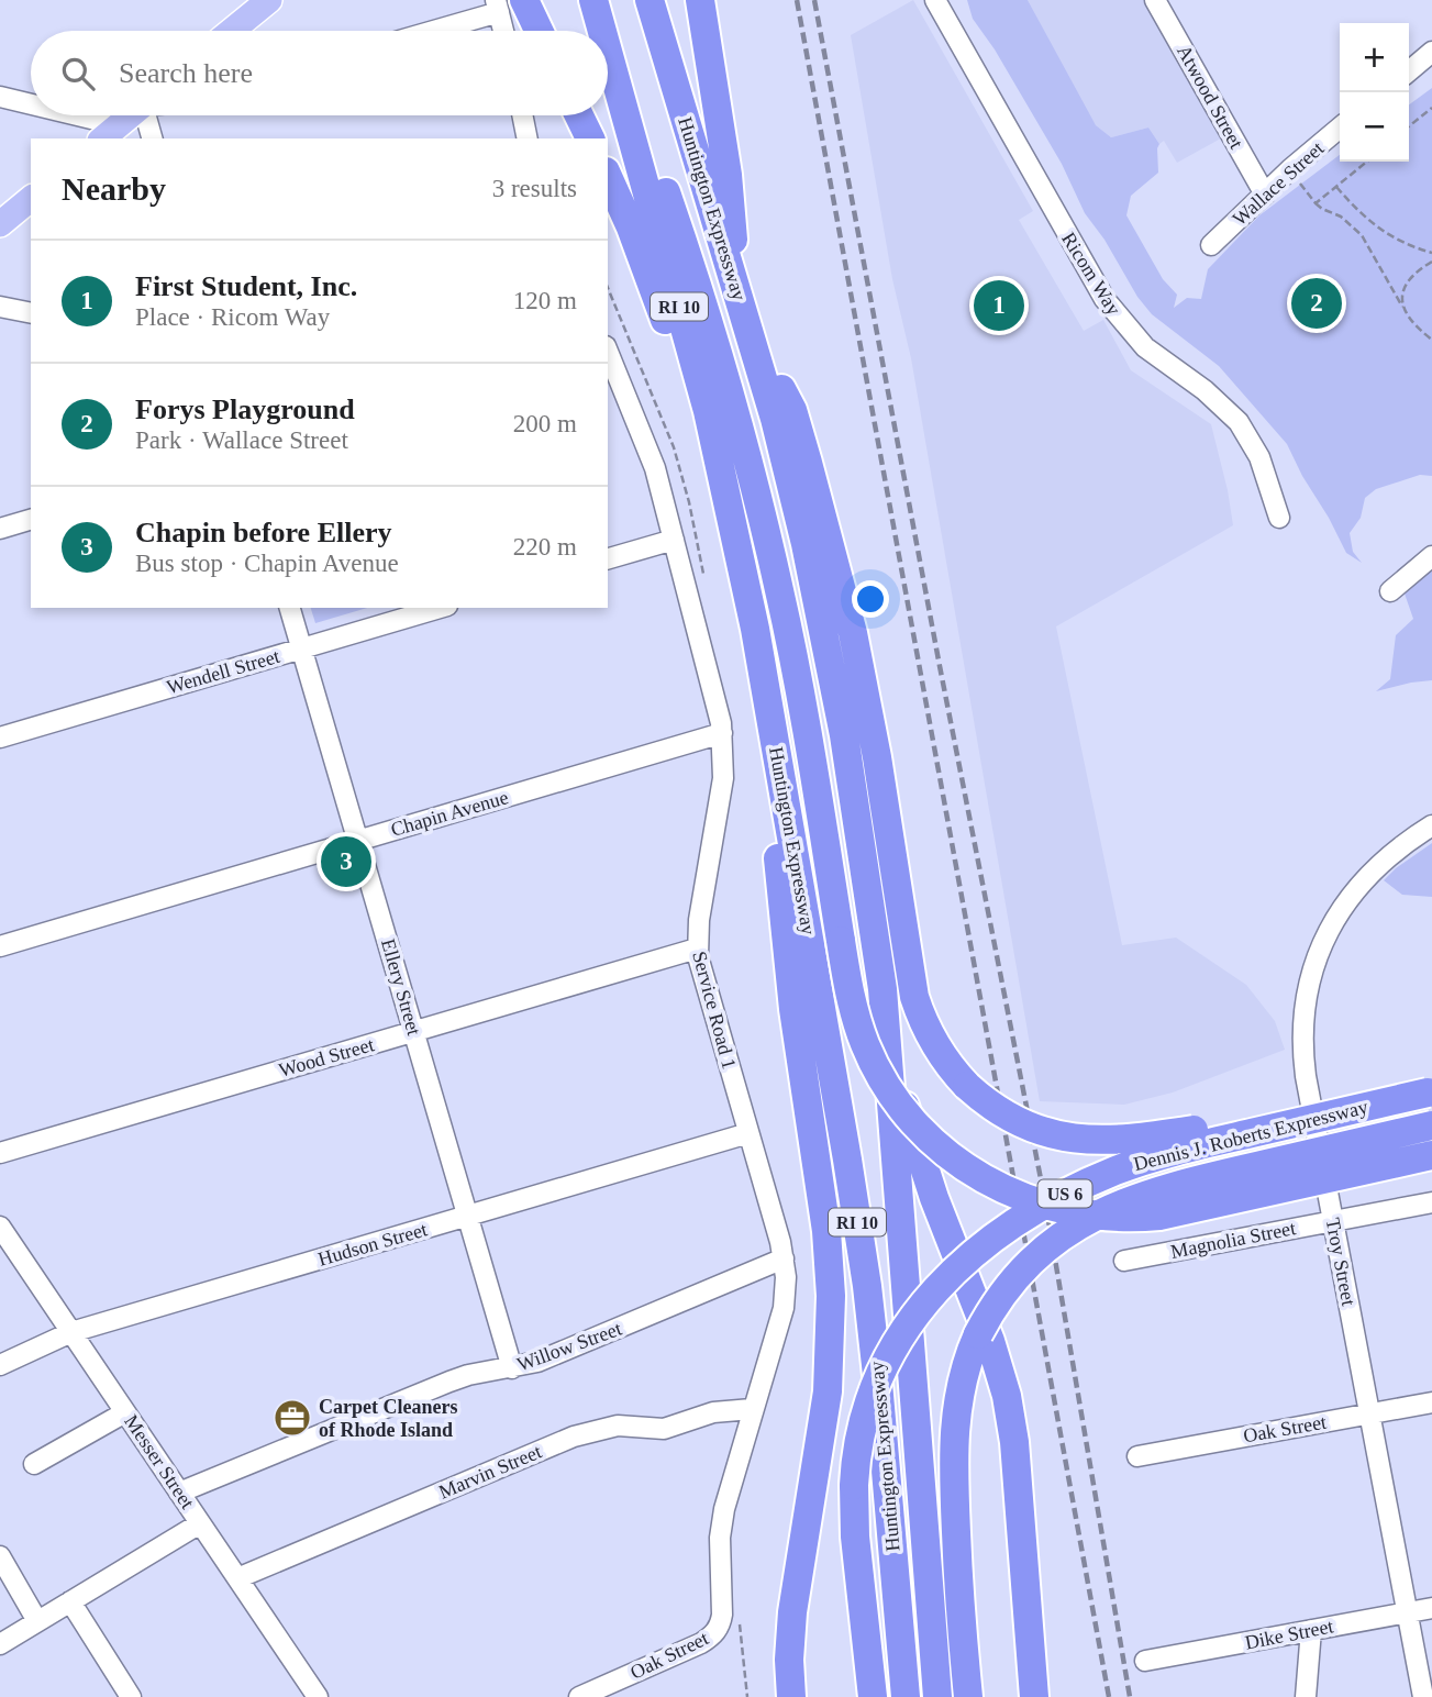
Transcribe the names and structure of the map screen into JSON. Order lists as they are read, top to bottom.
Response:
{
  "streets": {
    "highway": [
      "Huntington Expressway",
      "RI 10",
      "Dennis J. Roberts Expressway",
      "US 6"
    ],
    "street": [
      "Atwood Street",
      "Wallace Street",
      "Ricom Way",
      "Wendell Street",
      "Chapin Avenue",
      "Ellery Street",
      "Service Road 1",
      "Wood Street",
      "Magnolia Street",
      "Hudson Street",
      "Troy Street",
      "Willow Street",
      "Oak Street",
      "Messer Street",
      "Marvin Street",
      "Dike Street"
    ]
  },
  "crossings": [
    ["Atwood Street", "Wallace Street"],
    ["Wendell Street", "Ellery Street"],
    ["Chapin Avenue", "Ellery Street"],
    ["Chapin Avenue", "Service Road 1"],
    ["Ellery Street", "Wood Street"],
    ["Ellery Street", "Hudson Street"],
    ["Ellery Street", "Willow Street"],
    ["Service Road 1", "Wood Street"],
    ["Service Road 1", "Hudson Street"],
    ["Service Road 1", "Willow Street"],
    ["Service Road 1", "Oak Street"],
    ["Service Road 1", "Marvin Street"],
    ["Magnolia Street", "Troy Street"],
    ["Hudson Street", "Messer Street"],
    ["Troy Street", "Oak Street"],
    ["Troy Street", "Dike Street"],
    ["Willow Street", "Messer Street"],
    ["Messer Street", "Marvin Street"]
  ],
  "places": {
    "office": ["Carpet Cleaners of Rhode Island"]
  },
  "page": {
    "map_buttons": ["+", "−"],
    "search": "Search here",
    "heading": ["Nearby", "3 results"],
    "list": [
      {
        "mark": "1",
        "name": "First Student, Inc.",
        "note": "Place · Ricom Way",
        "value": "120 m"
      },
      {
        "mark": "2",
        "name": "Forys Playground",
        "note": "Park · Wallace Street",
        "value": "200 m"
      },
      {
        "mark": "3",
        "name": "Chapin before Ellery",
        "note": "Bus stop · Chapin Avenue",
        "value": "220 m"
      }
    ],
    "pins": ["2", "1", "3"]
  }
}
